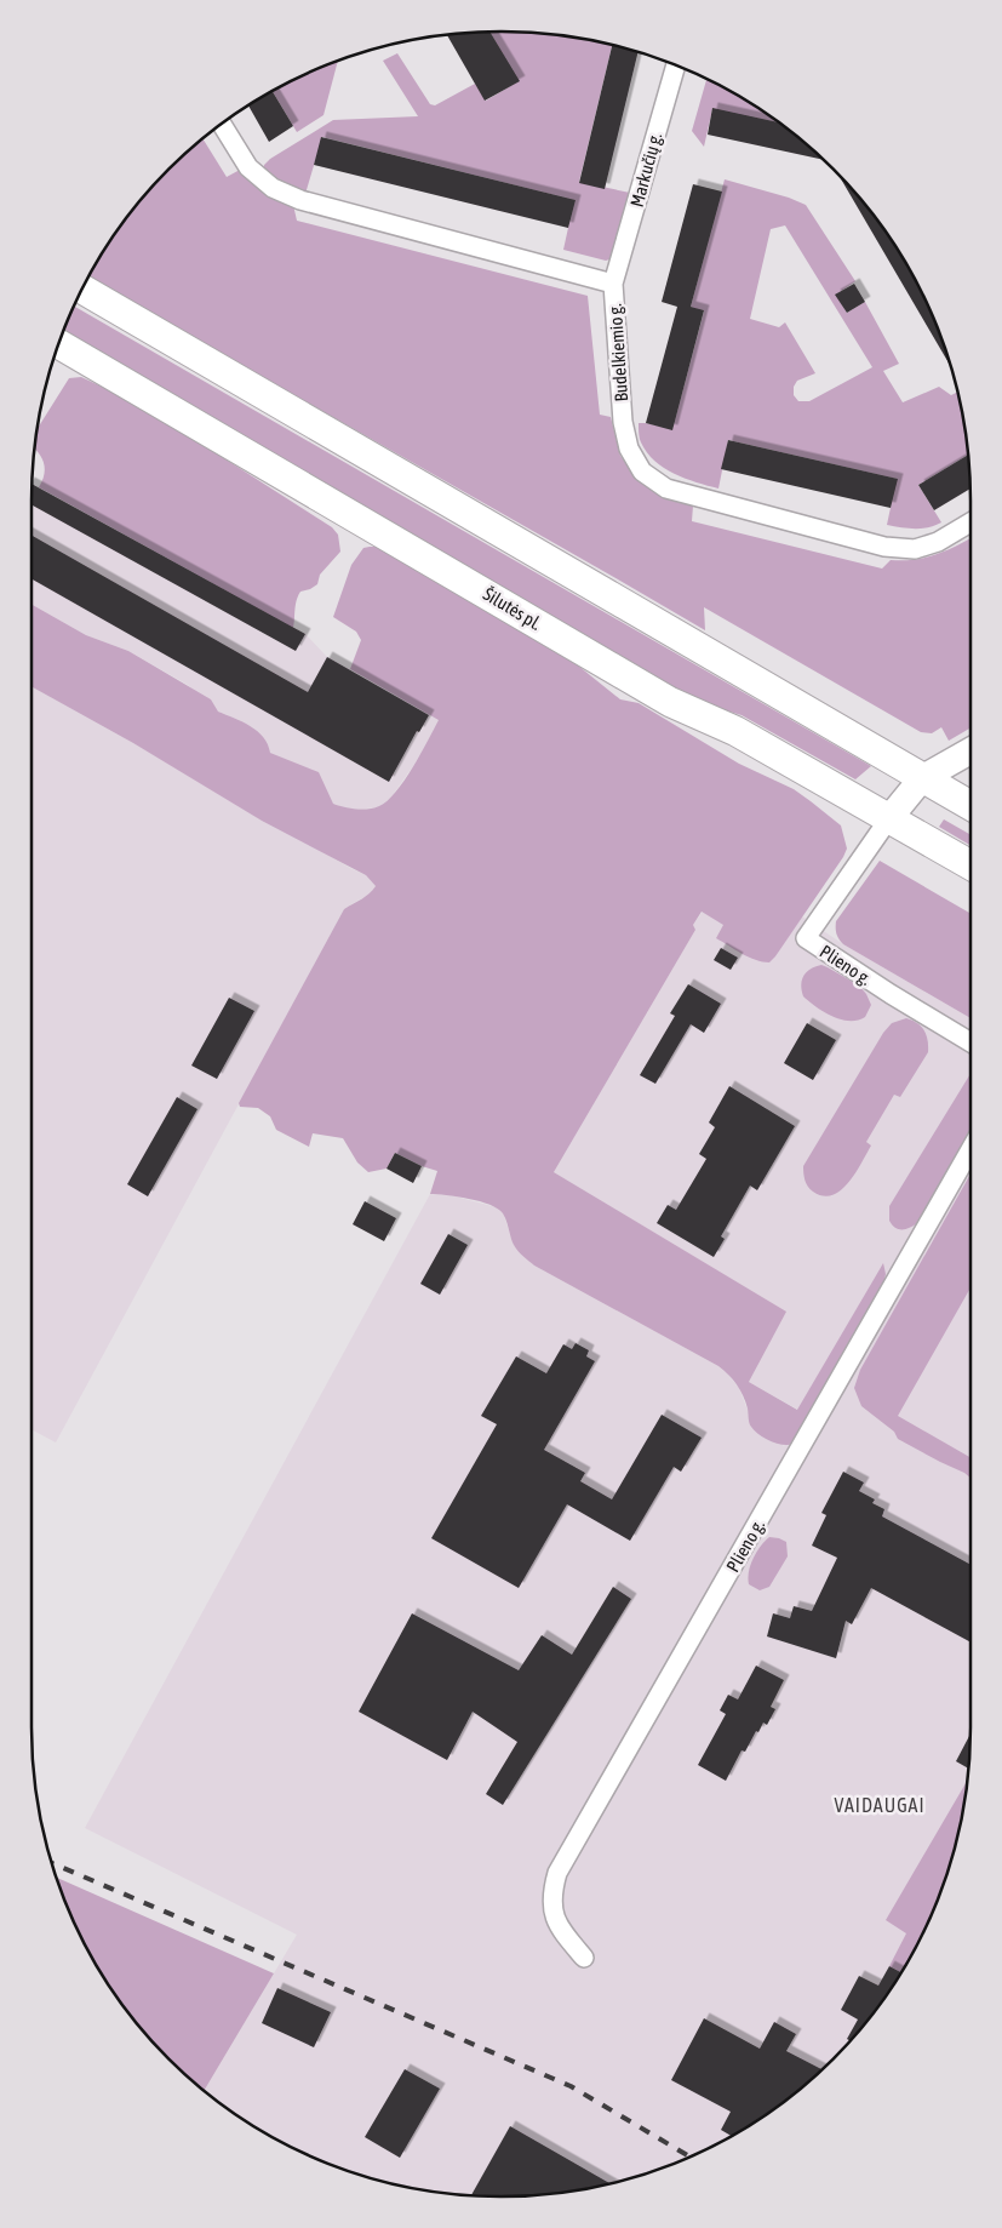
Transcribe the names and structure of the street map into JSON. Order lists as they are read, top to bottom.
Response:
{
  "streets": {
    "main road": ["Šilutės pl."],
    "street": ["Markučių g.", "Budelkiemio g.", "Plieno g."]
  },
  "crossings": [
    ["Markučių g.", "Budelkiemio g."],
    ["Šilutės pl.", "Plieno g."]
  ],
  "districts": ["VAIDAUGAI"]
}
